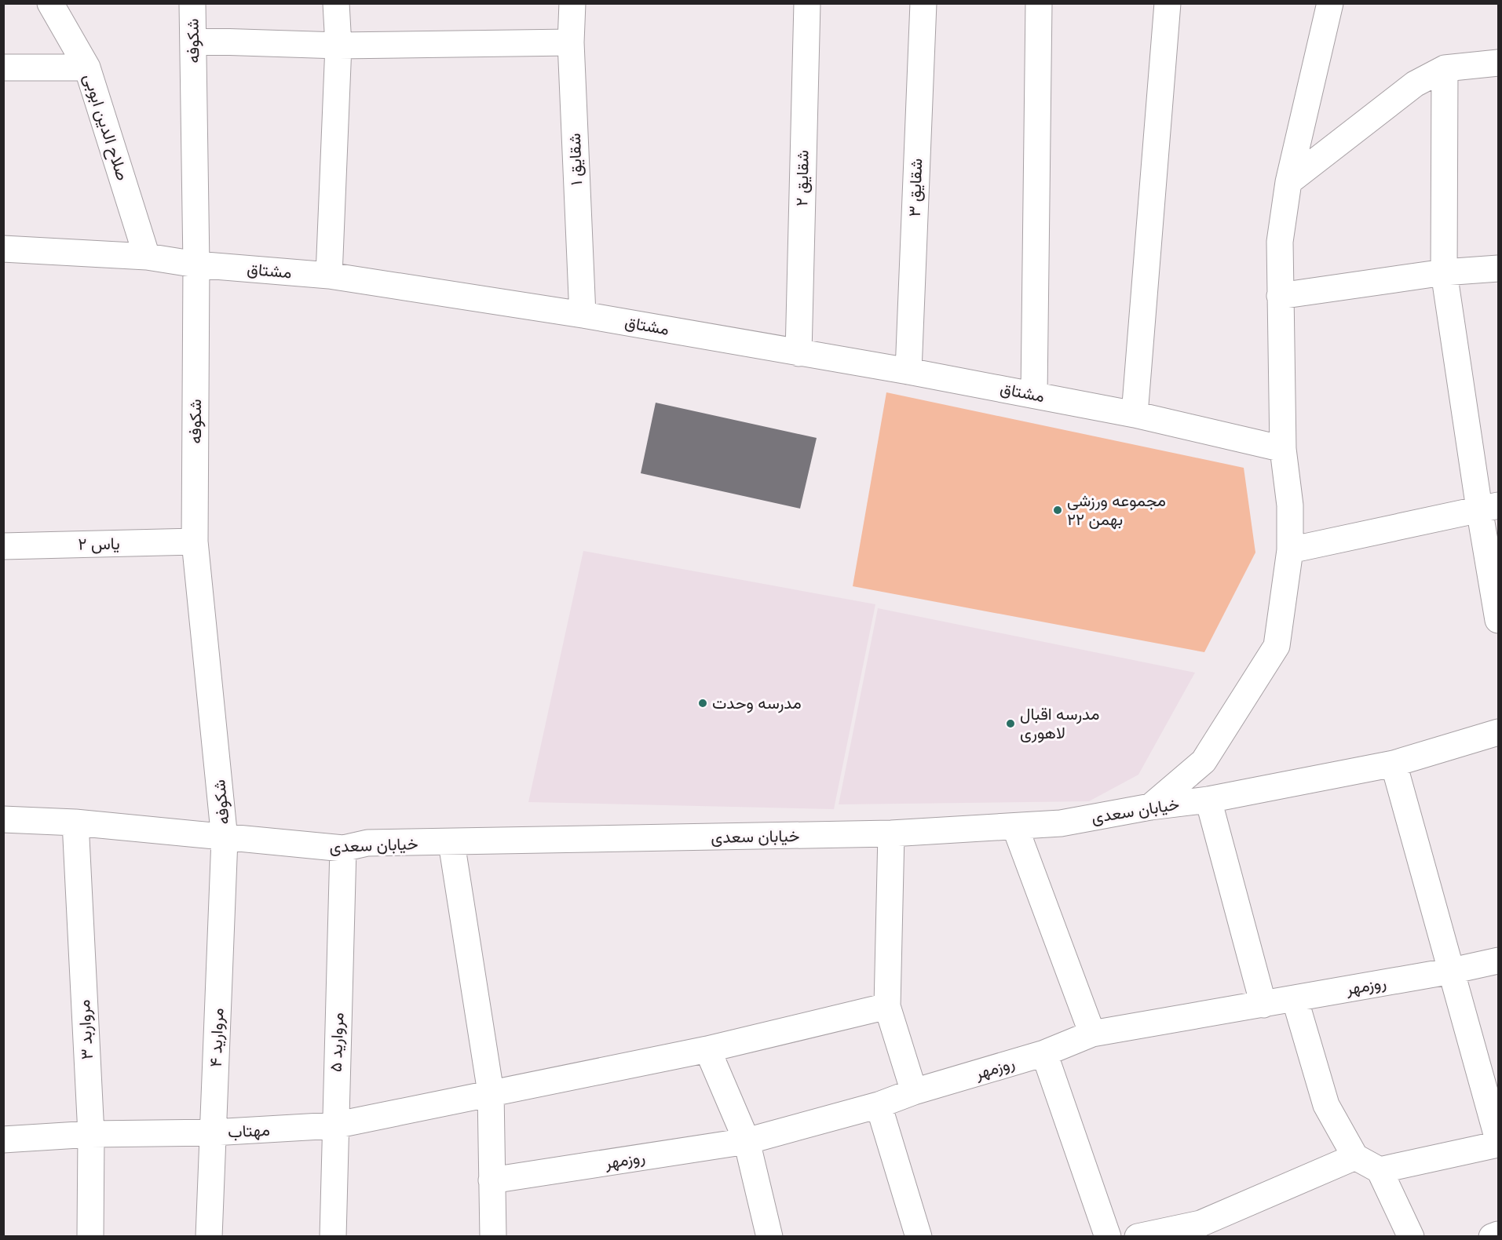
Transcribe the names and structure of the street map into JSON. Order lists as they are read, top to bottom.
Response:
{
  "streets": {
    "street": [
      "شکوفه",
      "صلاح الدین ابوبی",
      "شقایق ۱",
      "شقایق ۲",
      "شقایق ۳",
      "مشتاق",
      "یاس ۲",
      "خیابان سعدی",
      "روزمهر",
      "مرواربد ۳",
      "مروارید ۴",
      "مروارید ۵",
      "مهتاب"
    ]
  },
  "crossings": [
    ["شکوفه", "مشتاق"],
    ["شکوفه", "یاس ۲"],
    ["شکوفه", "خیابان سعدی"],
    ["شکوفه", "مروارید ۴"],
    ["صلاح الدین ابوبی", "مشتاق"],
    ["شقایق ۱", "مشتاق"],
    ["شقایق ۲", "مشتاق"],
    ["شقایق ۳", "مشتاق"],
    ["خیابان سعدی", "مرواربد ۳"],
    ["خیابان سعدی", "مروارید ۴"],
    ["خیابان سعدی", "مروارید ۵"],
    ["مرواربد ۳", "مهتاب"],
    ["مروارید ۴", "مهتاب"],
    ["مروارید ۵", "مهتاب"]
  ],
  "places": ["مجموعه ورزشی ۲۲ بهمن", "مدرسه وحدت", "مدرسه اقبال لاهوری"]
}
